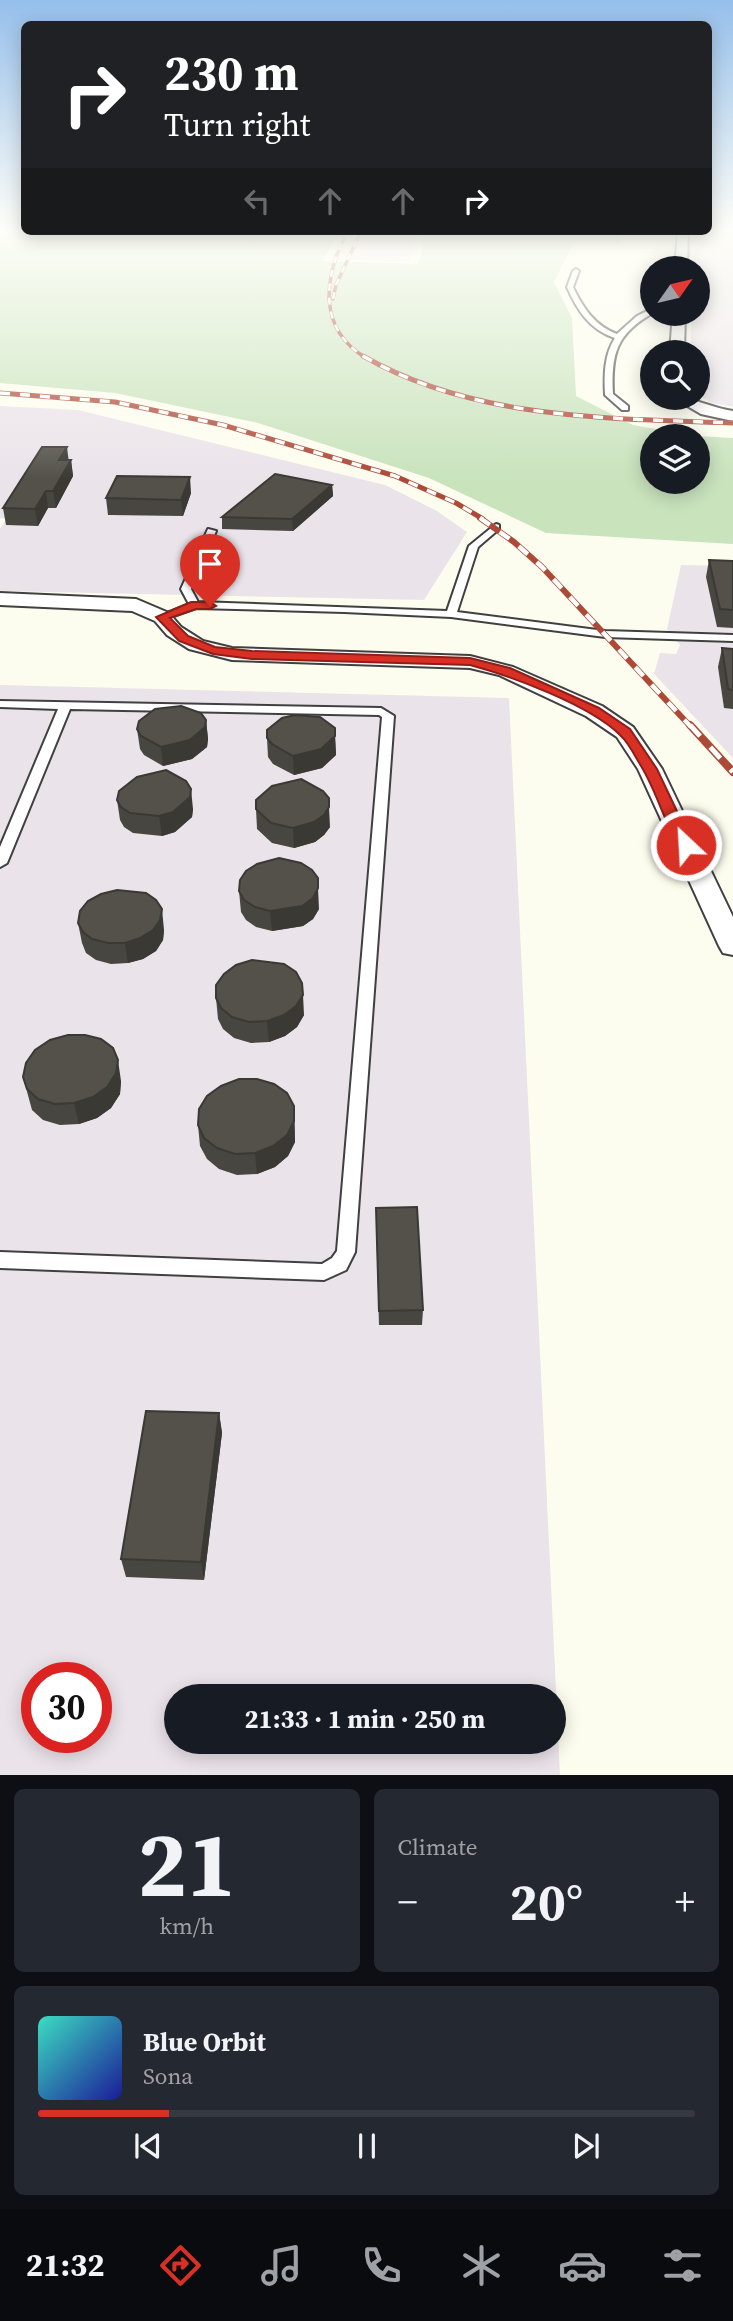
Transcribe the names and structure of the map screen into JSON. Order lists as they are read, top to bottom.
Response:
{
  "north": "top right",
  "page": {
    "turn": ["230 m", "Turn right"],
    "limit": "30",
    "trip": "21:33 · 1 min · 250 m",
    "tile": [
      ["21", "km/h"],
      "Climate"
    ],
    "heat": ["−", "20°", "+"],
    "song": ["Blue Orbit", "Sona"],
    "tabs": "21:32"
  }
}
